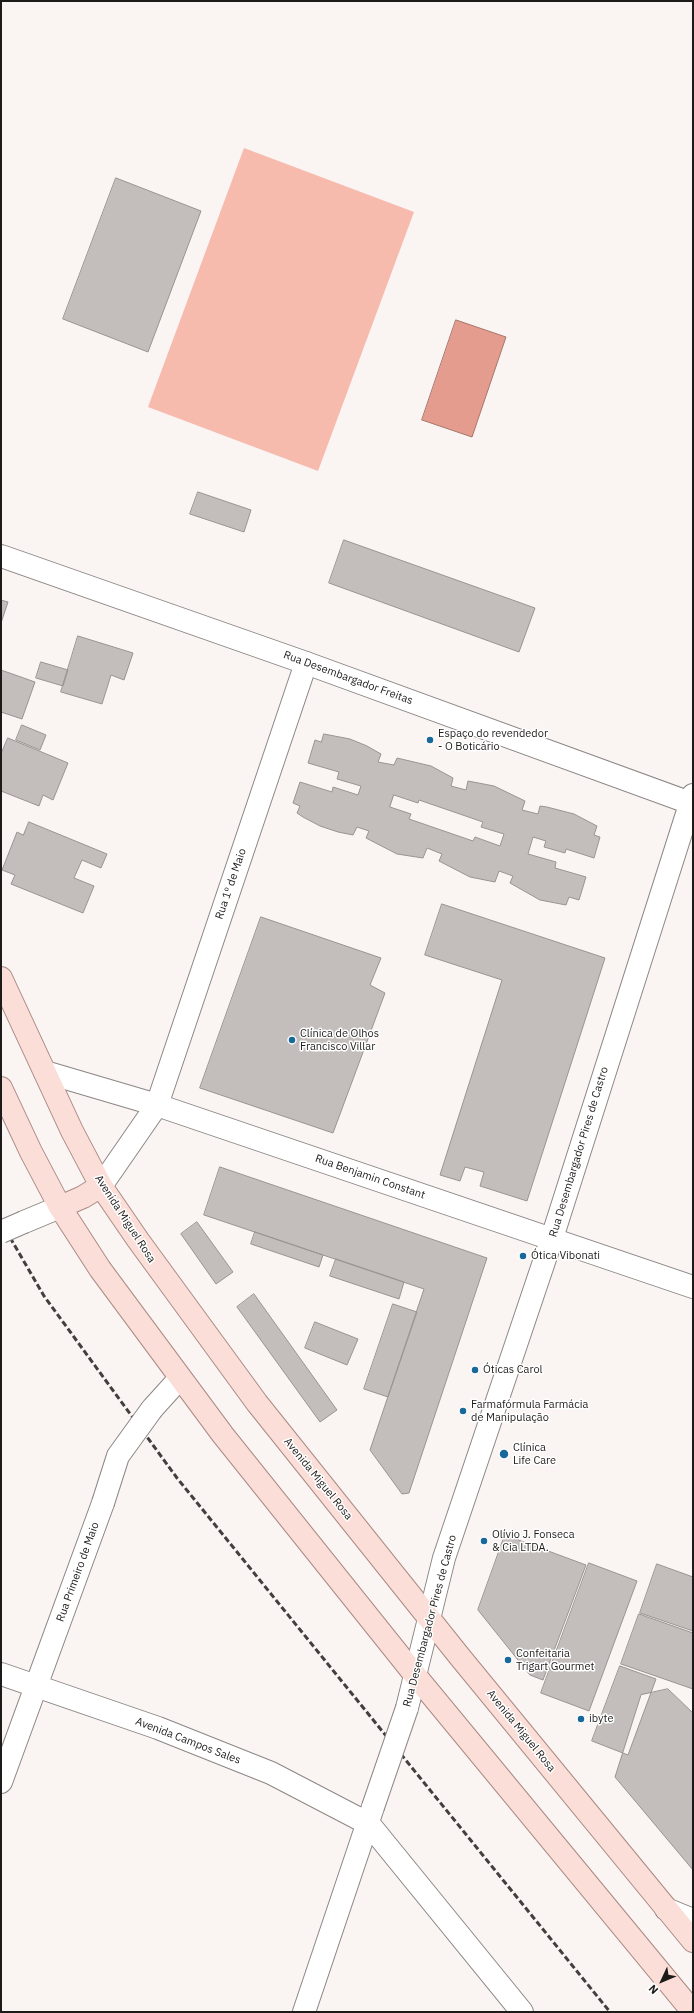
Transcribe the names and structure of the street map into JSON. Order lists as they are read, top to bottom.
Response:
{
  "streets": {
    "main road": ["Avenida Miguel Rosa"],
    "street": [
      "Rua Desembargador Freitas",
      "Rua 1º de Maio",
      "Rua Desembargador Pires de Castro",
      "Rua Benjamin Constant",
      "Rua Primeiro de Maio",
      "Avenida Campos Sales"
    ]
  },
  "crossings": [
    ["Rua Desembargador Freitas", "Rua 1º de Maio"],
    ["Rua Desembargador Freitas", "Rua Desembargador Pires de Castro"],
    ["Rua 1º de Maio", "Rua Benjamin Constant"],
    ["Rua Desembargador Pires de Castro", "Rua Benjamin Constant"],
    ["Rua Desembargador Pires de Castro", "Avenida Miguel Rosa"],
    ["Rua Desembargador Pires de Castro", "Avenida Campos Sales"],
    ["Rua Benjamin Constant", "Avenida Miguel Rosa"],
    ["Rua Primeiro de Maio", "Avenida Campos Sales"]
  ],
  "places": [
    "Espaço do revendedor - O Boticário",
    "Clínica de Olhos Francisco Villar",
    "Ótica Vibonati",
    "Óticas Carol",
    "Farmafórmula Farmácia de Manipulação",
    "Clínica Life Care",
    "Olívio J. Fonseca & Cia LTDA.",
    "Confeitaria Trigart Gourmet",
    "ibyte"
  ],
  "north": "bottom left"
}
